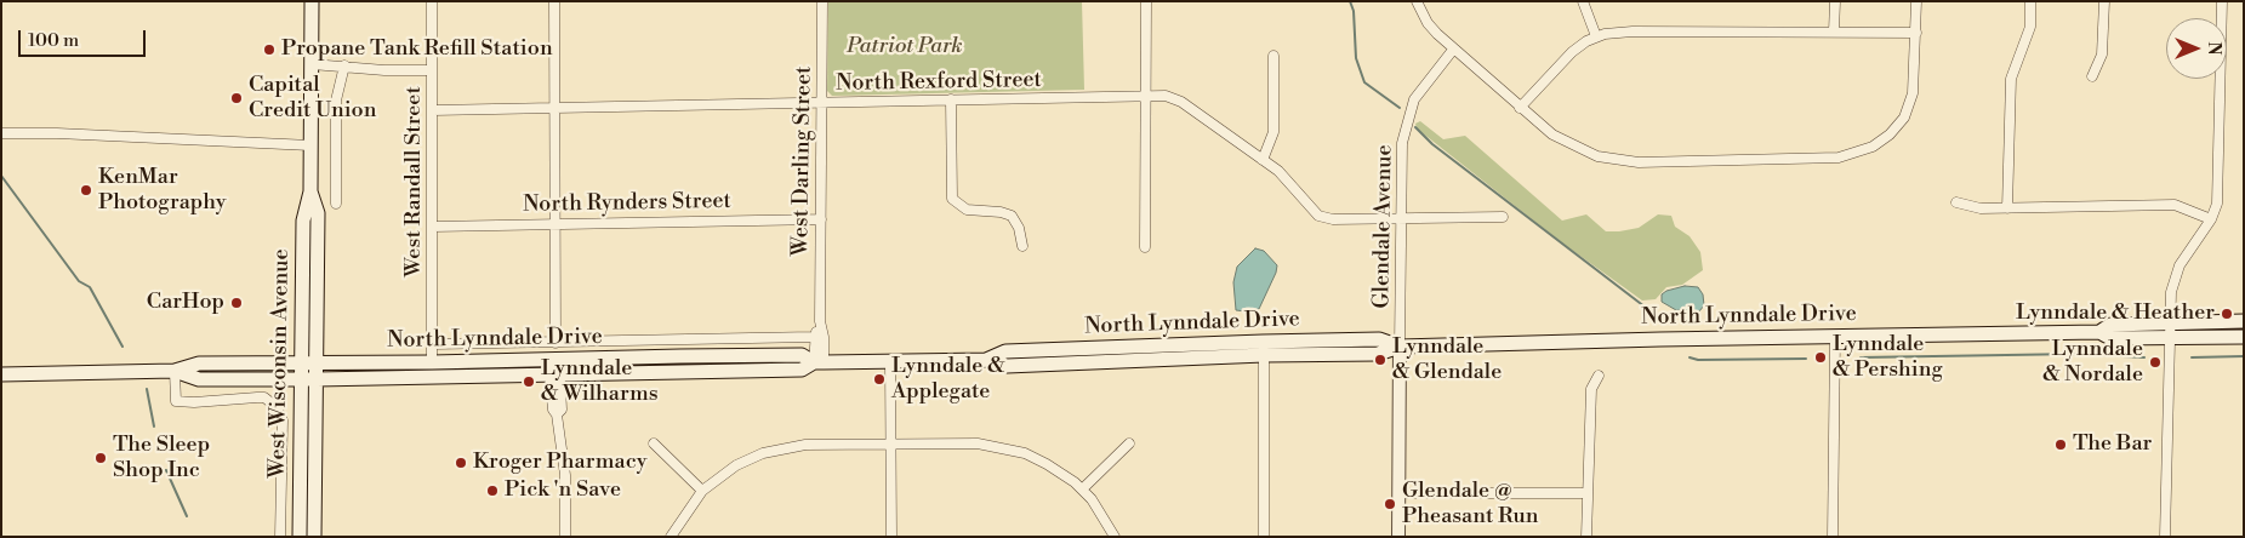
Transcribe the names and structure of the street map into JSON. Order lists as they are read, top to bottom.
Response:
{
  "streets": {
    "main road": ["North Lynndale Drive", "West Wisconsin Avenue"],
    "street": [
      "North Rexford Street",
      "West Darling Street",
      "West Randall Street",
      "North Rynders Street",
      "Glendale Avenue"
    ]
  },
  "crossings": [
    ["North Rexford Street", "West Darling Street"],
    ["North Rexford Street", "West Randall Street"],
    ["North Rexford Street", "Glendale Avenue"],
    ["West Darling Street", "North Rynders Street"],
    ["West Darling Street", "North Lynndale Drive"],
    ["West Randall Street", "North Rynders Street"],
    ["West Randall Street", "North Lynndale Drive"],
    ["Glendale Avenue", "North Lynndale Drive"],
    ["North Lynndale Drive", "West Wisconsin Avenue"]
  ],
  "parks": ["Patriot Park"],
  "places": [
    "Propane Tank Refill Station",
    "Capital Credit Union",
    "KenMar Photography",
    "CarHop",
    "Lynndale & Heather",
    "Lynndale & Pershing",
    "Lynndale & Glendale",
    "Lynndale & Nordale",
    "Lynndale & Applegate",
    "Lynndale & Wilharms",
    "The Bar",
    "The Sleep Shop Inc",
    "Kroger Pharmacy",
    "Pick 'n Save",
    "Glendale @ Pheasant Run"
  ],
  "scale_bar": "100 m",
  "north": "right"
}
